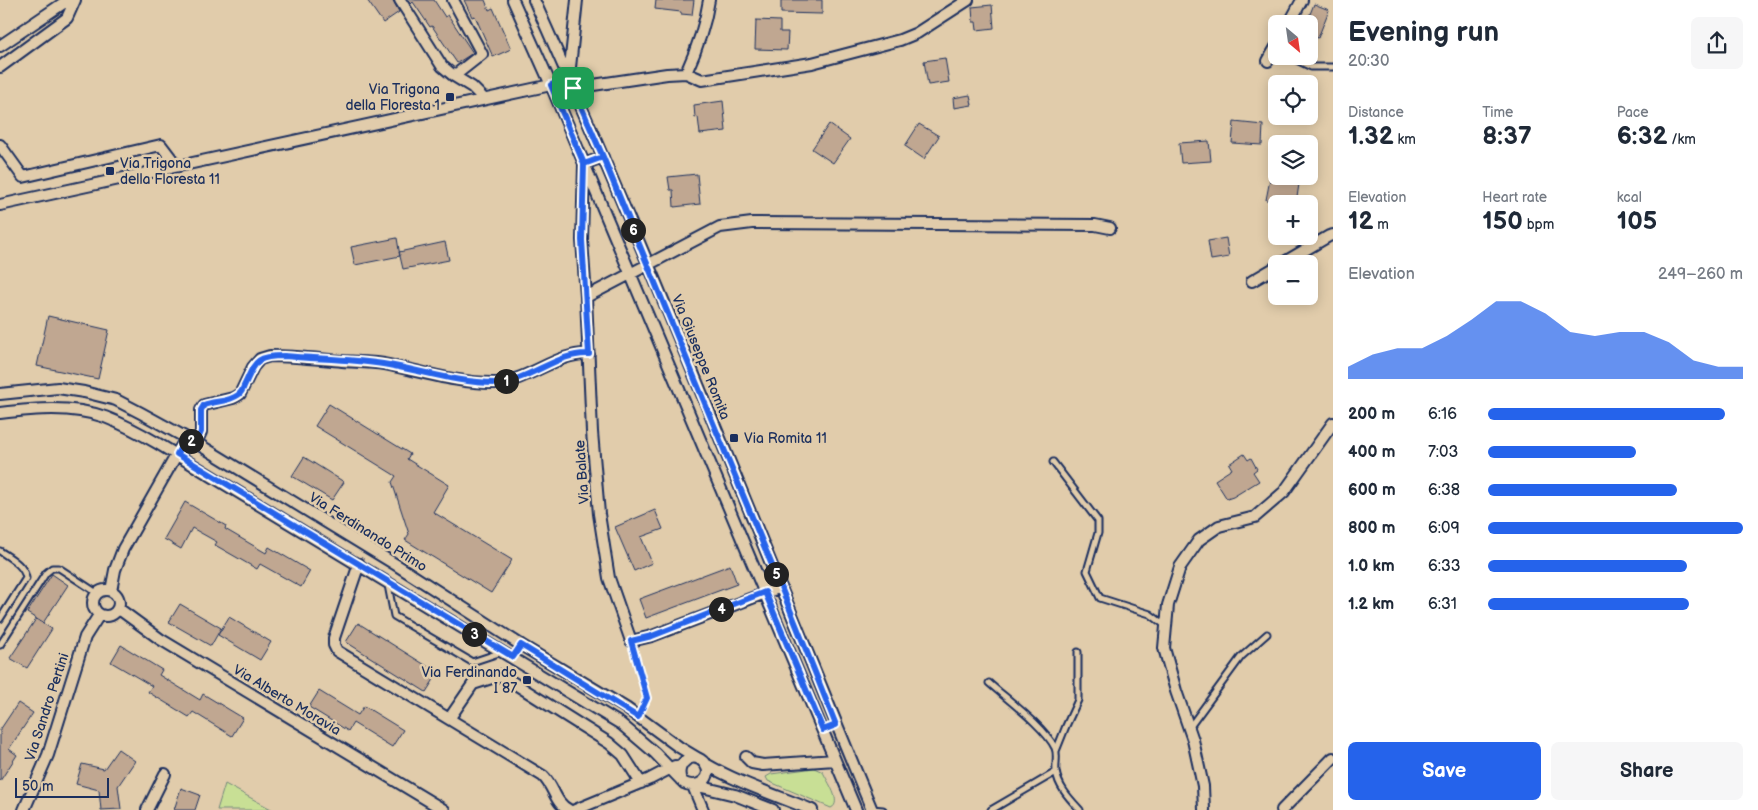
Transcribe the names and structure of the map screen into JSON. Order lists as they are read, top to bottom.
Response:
{
  "streets": {
    "street": [
      "Via Giuseppe Romita",
      "Via Balate",
      "Via Ferdinando Primo",
      "Via Alberto Moravia",
      "Via Sandro Pertini"
    ]
  },
  "crossings": [
    ["Via Alberto Moravia", "Via Sandro Pertini"]
  ],
  "places": {
    "transit": [
      "Via Trigona della Floresta 1",
      "Via Trigona della Floresta 11",
      "Via Romita 11",
      "Via Ferdinando I 87"
    ]
  },
  "scale_bar": "50 m",
  "north": "bottom right",
  "page": {
    "heading": ["Evening run", "20:30"],
    "map_buttons": ["+", "−"],
    "stats": [
      ["Distance", "1.32 km"],
      ["Time", "8:37"],
      ["Pace", "6:32 /km"],
      ["Elevation", "12 m"],
      ["Heart rate", "150 bpm"],
      ["kcal", "105"]
    ],
    "pins": [
      "6",
      "1",
      "2",
      "5",
      "4",
      "3"
    ],
    "chart": ["Elevation", "249–260 m"],
    "list": [
      {
        "name": "200 m",
        "note": "6:16"
      },
      {
        "name": "400 m",
        "note": "7:03"
      },
      {
        "name": "600 m",
        "note": "6:38"
      },
      {
        "name": "800 m",
        "note": "6:09"
      },
      {
        "name": "1.0 km",
        "note": "6:33"
      },
      {
        "name": "1.2 km",
        "note": "6:31"
      }
    ],
    "buttons": ["Save", "Share"],
    "scale": "50 m"
  }
}
